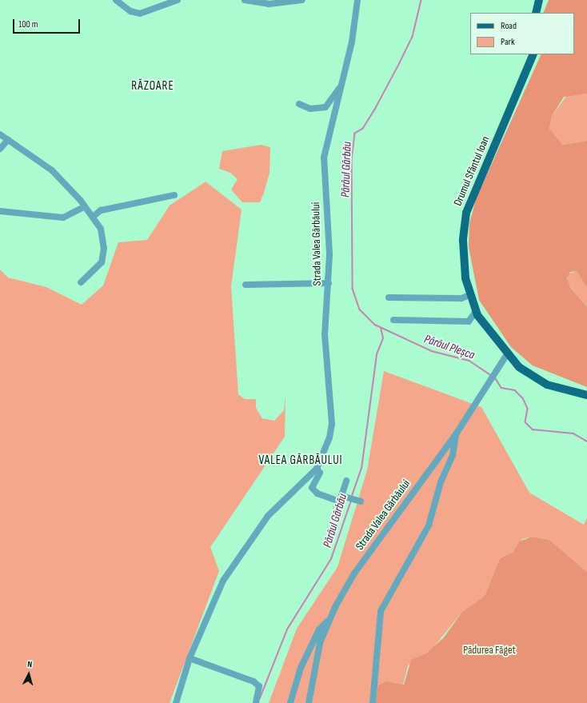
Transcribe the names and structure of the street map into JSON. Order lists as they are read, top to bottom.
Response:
{
  "streets": {
    "main road": ["Drumul Sfântul Ioan"],
    "street": ["Strada Valea Gârbăului"]
  },
  "crossings": [
    ["Drumul Sfântul Ioan", "Strada Valea Gârbăului"]
  ],
  "districts": ["RĂZOARE", "VALEA GÂRBĂULUI"],
  "water": ["Pârâul Gârbău", "Pârâul Pleșca"],
  "parks": ["Pădurea Făget"],
  "legend": ["Road", "Park"],
  "scale_bar": "100 m",
  "north": "top"
}
